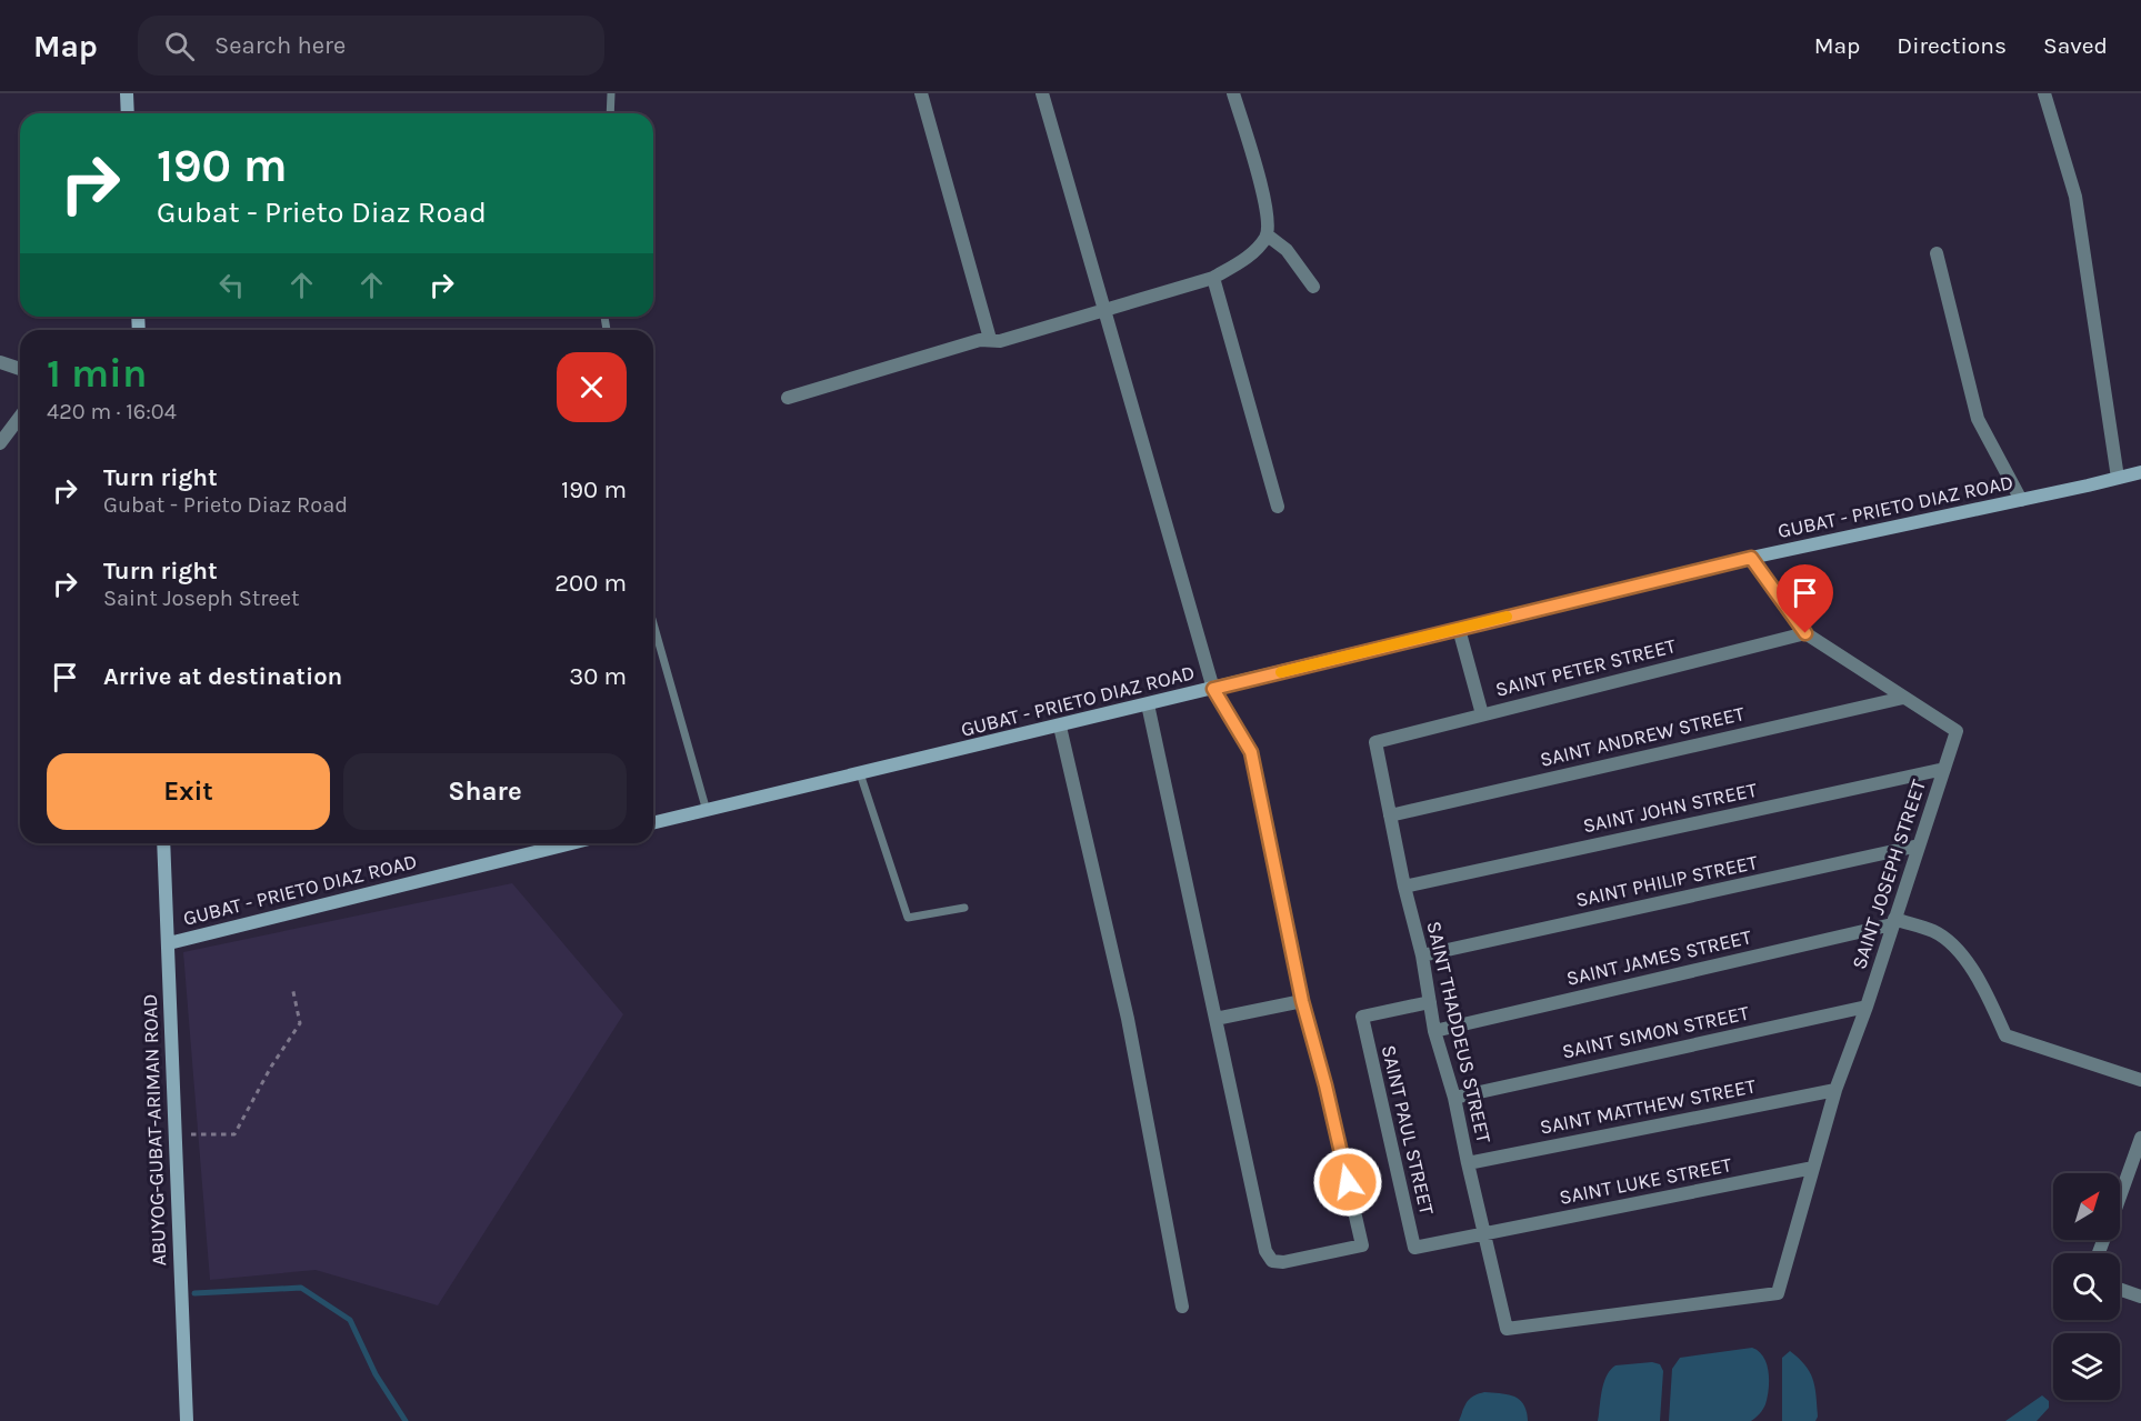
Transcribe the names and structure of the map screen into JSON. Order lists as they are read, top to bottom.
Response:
{
  "streets": {
    "main road": ["GUBAT - PRIETO DIAZ ROAD", "ABUYOG-GUBAT-ARIMAN ROAD"],
    "street": [
      "SAINT PETER STREET",
      "SAINT ANDREW STREET",
      "SAINT JOHN STREET",
      "SAINT JOSEPH STREET",
      "SAINT PHILIP STREET",
      "SAINT JAMES STREET",
      "SAINT THADDEUS STREET",
      "SAINT SIMON STREET",
      "SAINT MATTHEW STREET",
      "SAINT PAUL STREET",
      "SAINT LUKE STREET"
    ]
  },
  "crossings": [
    ["GUBAT - PRIETO DIAZ ROAD", "SAINT JOSEPH STREET"],
    ["GUBAT - PRIETO DIAZ ROAD", "ABUYOG-GUBAT-ARIMAN ROAD"],
    ["SAINT PETER STREET", "SAINT JOSEPH STREET"],
    ["SAINT PETER STREET", "SAINT THADDEUS STREET"],
    ["SAINT ANDREW STREET", "SAINT JOSEPH STREET"],
    ["SAINT ANDREW STREET", "SAINT THADDEUS STREET"],
    ["SAINT JOHN STREET", "SAINT JOSEPH STREET"],
    ["SAINT JOHN STREET", "SAINT THADDEUS STREET"],
    ["SAINT JOSEPH STREET", "SAINT PHILIP STREET"],
    ["SAINT JOSEPH STREET", "SAINT JAMES STREET"],
    ["SAINT JOSEPH STREET", "SAINT THADDEUS STREET"],
    ["SAINT JOSEPH STREET", "SAINT SIMON STREET"],
    ["SAINT JOSEPH STREET", "SAINT MATTHEW STREET"],
    ["SAINT JOSEPH STREET", "SAINT LUKE STREET"],
    ["SAINT PHILIP STREET", "SAINT THADDEUS STREET"],
    ["SAINT JAMES STREET", "SAINT THADDEUS STREET"],
    ["SAINT THADDEUS STREET", "SAINT SIMON STREET"],
    ["SAINT THADDEUS STREET", "SAINT MATTHEW STREET"],
    ["SAINT THADDEUS STREET", "SAINT PAUL STREET"],
    ["SAINT THADDEUS STREET", "SAINT LUKE STREET"],
    ["SAINT PAUL STREET", "SAINT LUKE STREET"]
  ],
  "north": "top right",
  "page": {
    "header": "Map",
    "search": "Search here",
    "nav": ["Map", "Directions", "Saved"],
    "turn": ["190 m", "Gubat - Prieto Diaz Road"],
    "heading": ["1 min", "420 m · 16:04"],
    "list": [
      {
        "name": "Turn right",
        "note": "Gubat - Prieto Diaz Road",
        "value": "190 m"
      },
      {
        "name": "Turn right",
        "note": "Saint Joseph Street",
        "value": "200 m"
      },
      {
        "name": "Arrive at destination",
        "value": "30 m"
      }
    ],
    "buttons": ["Exit", "Share"]
  }
}
